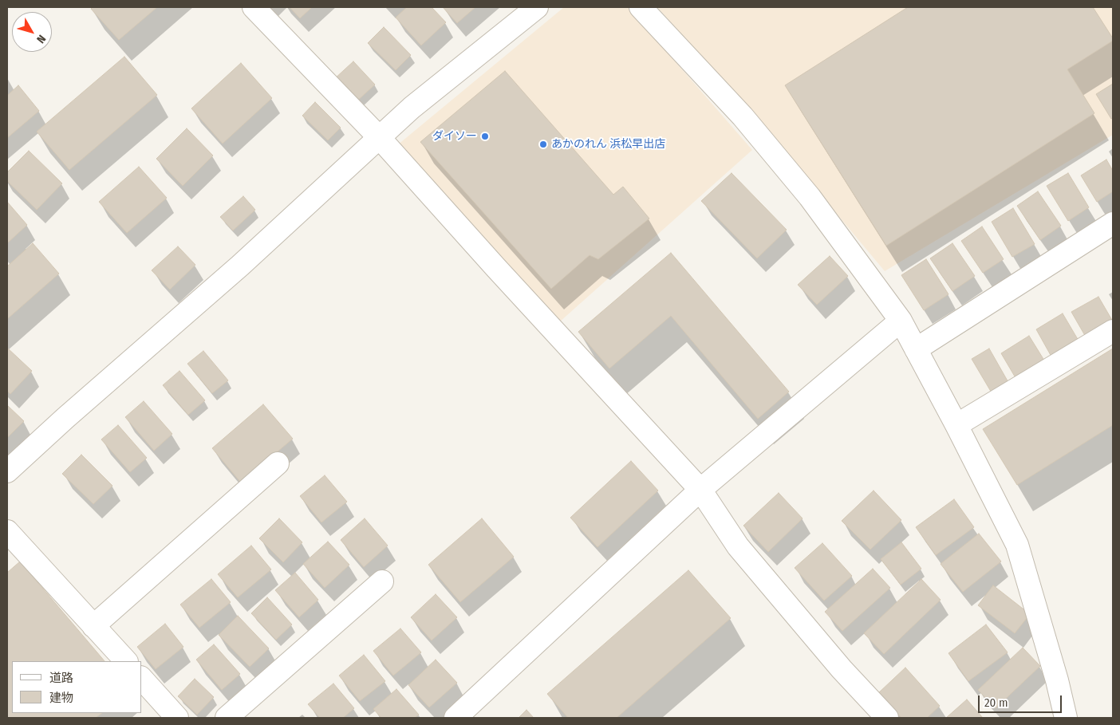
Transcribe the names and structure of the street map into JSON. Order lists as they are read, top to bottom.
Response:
{
  "places": ["ダイソー", "あかのれん 浜松早出店"],
  "legend": ["道路", "建物"],
  "scale_bar": "20 m",
  "north": "bottom right"
}
